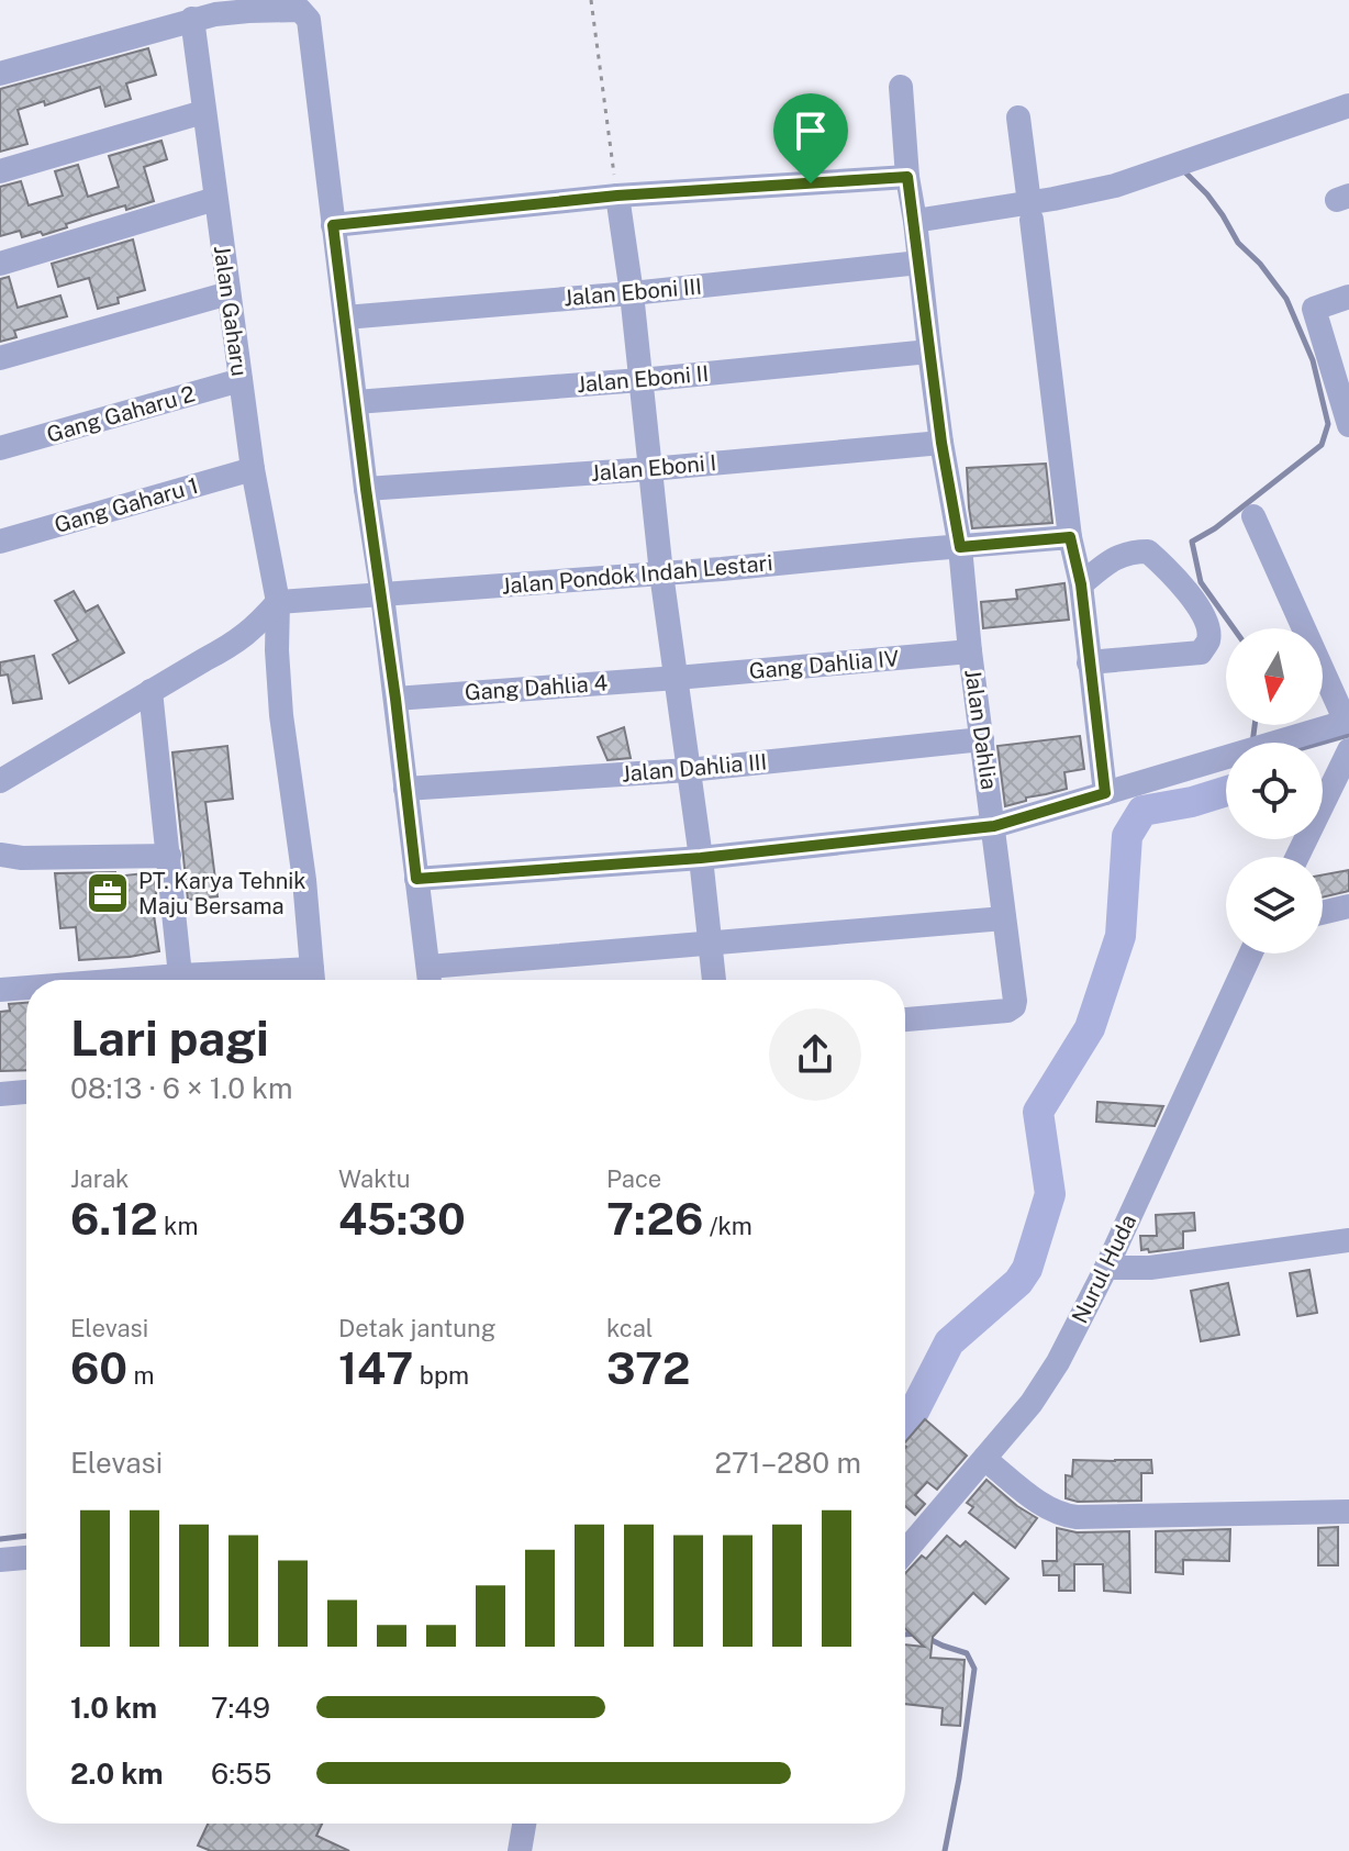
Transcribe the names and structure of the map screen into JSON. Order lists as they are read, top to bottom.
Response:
{
  "streets": {
    "street": [
      "Jalan Eboni III",
      "Jalan Gaharu",
      "Jalan Eboni II",
      "Gang Gaharu 2",
      "Jalan Eboni I",
      "Gang Gaharu 1",
      "Jalan Pondok Indah Lestari",
      "Gang Dahlia IV",
      "Gang Dahlia 4",
      "Jalan Dahlia",
      "Jalan Dahlia III",
      "Nurul Huda"
    ]
  },
  "crossings": [
    ["Jalan Eboni III", "Jalan Dahlia"],
    ["Jalan Gaharu", "Gang Gaharu 2"],
    ["Jalan Gaharu", "Gang Gaharu 1"],
    ["Jalan Gaharu", "Jalan Pondok Indah Lestari"],
    ["Jalan Eboni II", "Jalan Dahlia"],
    ["Jalan Eboni I", "Jalan Dahlia"],
    ["Jalan Pondok Indah Lestari", "Jalan Dahlia"],
    ["Gang Dahlia IV", "Gang Dahlia 4"],
    ["Gang Dahlia IV", "Jalan Dahlia"],
    ["Jalan Dahlia", "Jalan Dahlia III"]
  ],
  "places": {
    "office": ["PT. Karya Tehnik Maju Bersama"]
  },
  "north": "bottom",
  "page": {
    "heading": ["Lari pagi", "08:13 · 6 × 1.0 km"],
    "stats": [
      ["Jarak", "6.12 km"],
      ["Waktu", "45:30"],
      ["Pace", "7:26 /km"],
      ["Elevasi", "60 m"],
      ["Detak jantung", "147 bpm"],
      ["kcal", "372"]
    ],
    "chart": ["Elevasi", "271–280 m"],
    "list": [
      {
        "name": "1.0 km",
        "note": "7:49"
      },
      {
        "name": "2.0 km",
        "note": "6:55"
      }
    ]
  }
}
